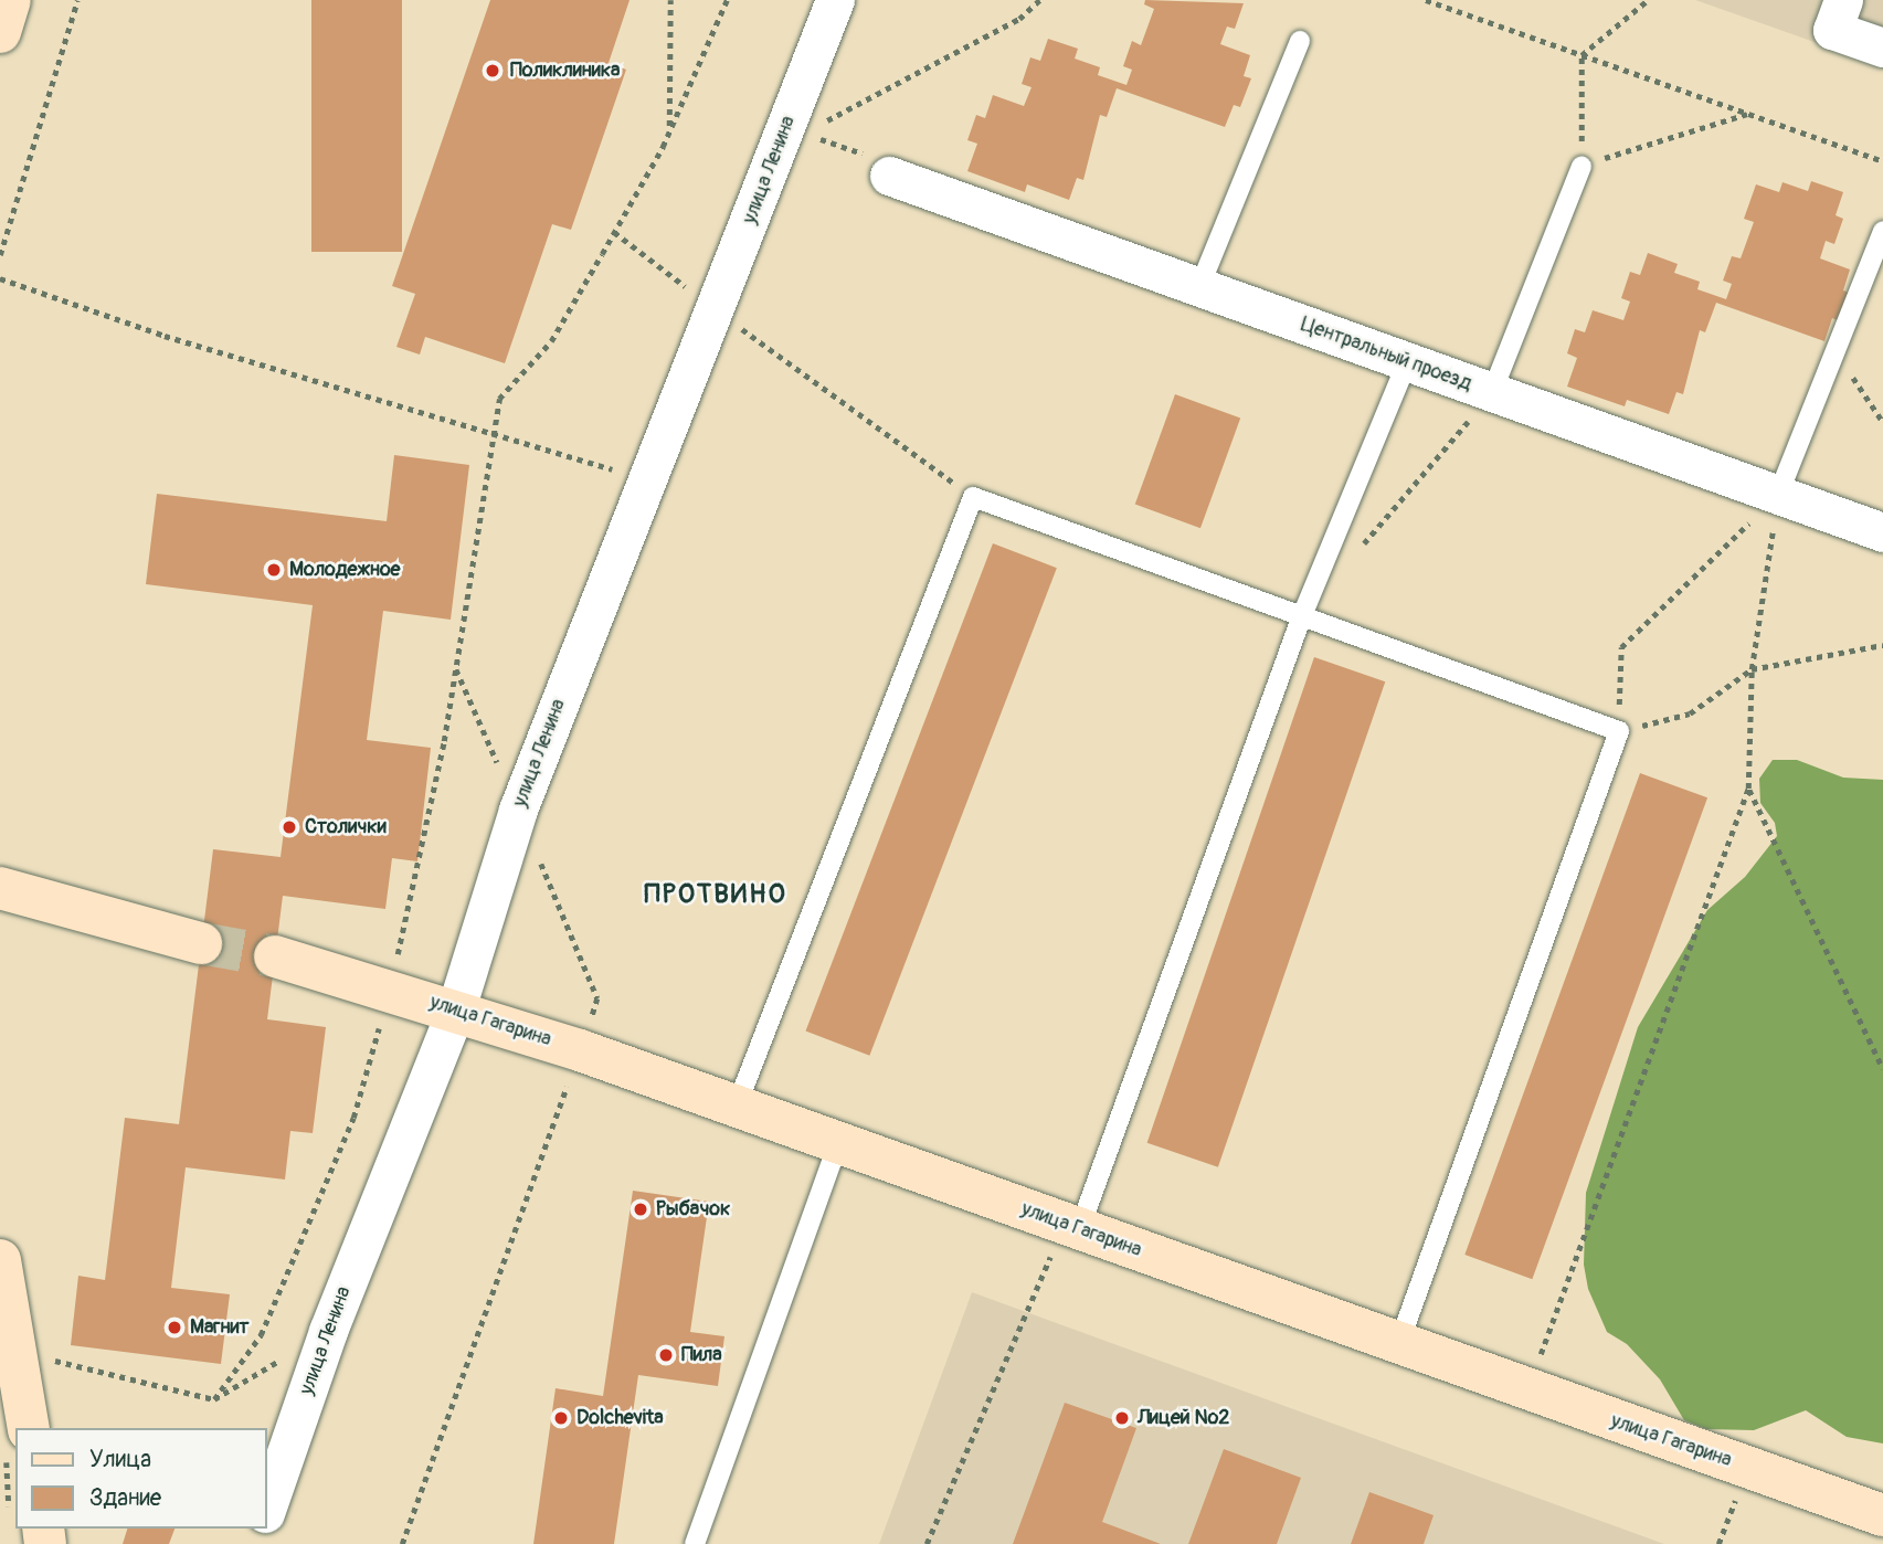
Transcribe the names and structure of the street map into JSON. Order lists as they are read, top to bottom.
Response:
{
  "streets": {
    "street": ["улица Ленина", "Центральный проезд", "улица Гагарина"]
  },
  "crossings": [
    ["улица Ленина", "улица Гагарина"]
  ],
  "districts": ["ПРОТВИНО"],
  "places": [
    "Поликлиника",
    "Молодежное",
    "Столички",
    "Рыбачок",
    "Магнит",
    "Пила",
    "Dolchevita",
    "Лицей №2"
  ],
  "legend": ["Улица", "Здание"]
}
